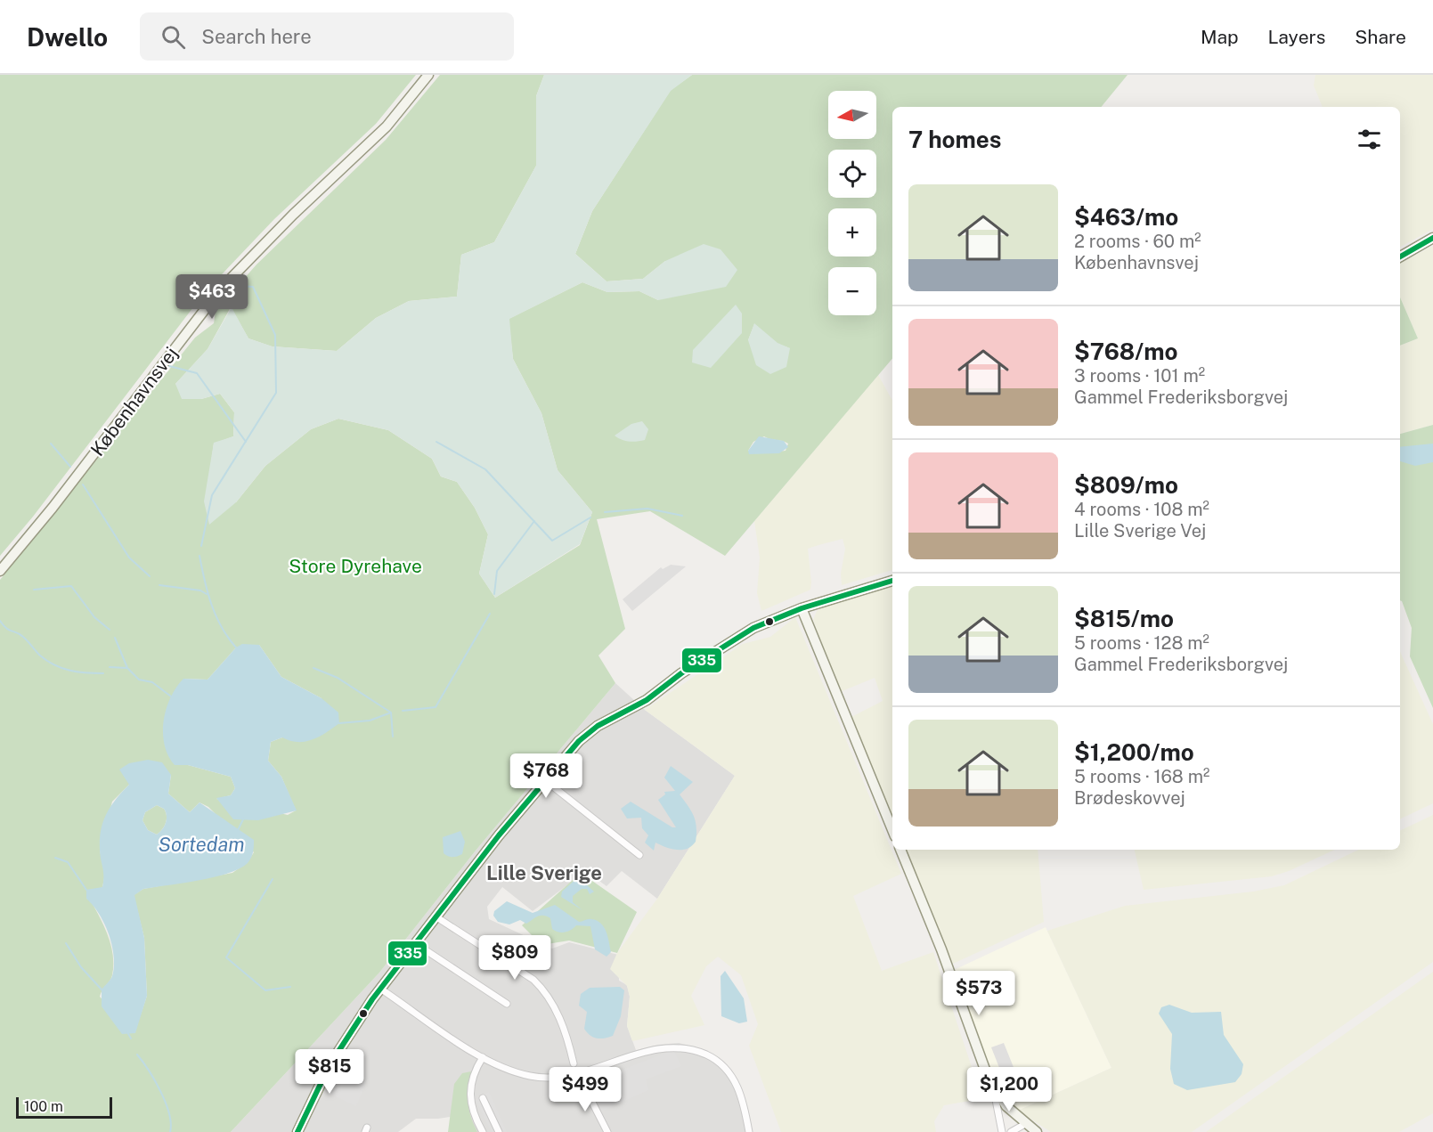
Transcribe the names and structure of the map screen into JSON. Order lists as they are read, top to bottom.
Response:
{
  "streets": {
    "street": ["Københavnsvej"]
  },
  "districts": ["Lille Sverige"],
  "water": ["Sortedam"],
  "parks": ["Store Dyrehave"],
  "lines": ["transit line 335"],
  "scale_bar": "100 m",
  "north": "left",
  "page": {
    "header": "Dwello",
    "search": "Search here",
    "nav": ["Map", "Layers", "Share"],
    "map_buttons": ["+", "−"],
    "heading": "7 homes",
    "list": [
      {
        "name": "$463/mo",
        "note": "2 rooms · 60 m² · Københavnsvej"
      },
      {
        "name": "$768/mo",
        "note": "3 rooms · 101 m² · Gammel Frederiksborgvej"
      },
      {
        "name": "$809/mo",
        "note": "4 rooms · 108 m² · Lille Sverige Vej"
      },
      {
        "name": "$815/mo",
        "note": "5 rooms · 128 m² · Gammel Frederiksborgvej"
      },
      {
        "name": "$1,200/mo",
        "note": "5 rooms · 168 m² · Brødeskovvej"
      }
    ],
    "price": [
      "$463",
      "$768",
      "$809",
      "$573",
      "$815",
      "$499",
      "$1,200"
    ],
    "scale": "100 m"
  }
}
